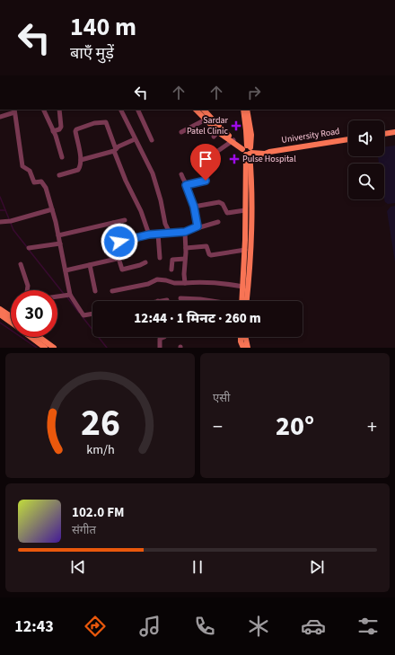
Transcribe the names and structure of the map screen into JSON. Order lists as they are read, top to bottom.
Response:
{
  "streets": {
    "main road": ["University Road"]
  },
  "places": {
    "health": ["Sardar Patel Clinic", "Pulse Hospital"]
  },
  "page": {
    "turn": ["140 m", "बाएँ मुड़ें"],
    "limit": "30",
    "trip": "12:44 · 1 मिनट · 260 m",
    "tile": "एसी",
    "heat": ["−", "20°", "+"],
    "song": ["102.0 FM", "संगीत"],
    "tabs": "12:43",
    "gauge": ["26", "km/h"]
  }
}
